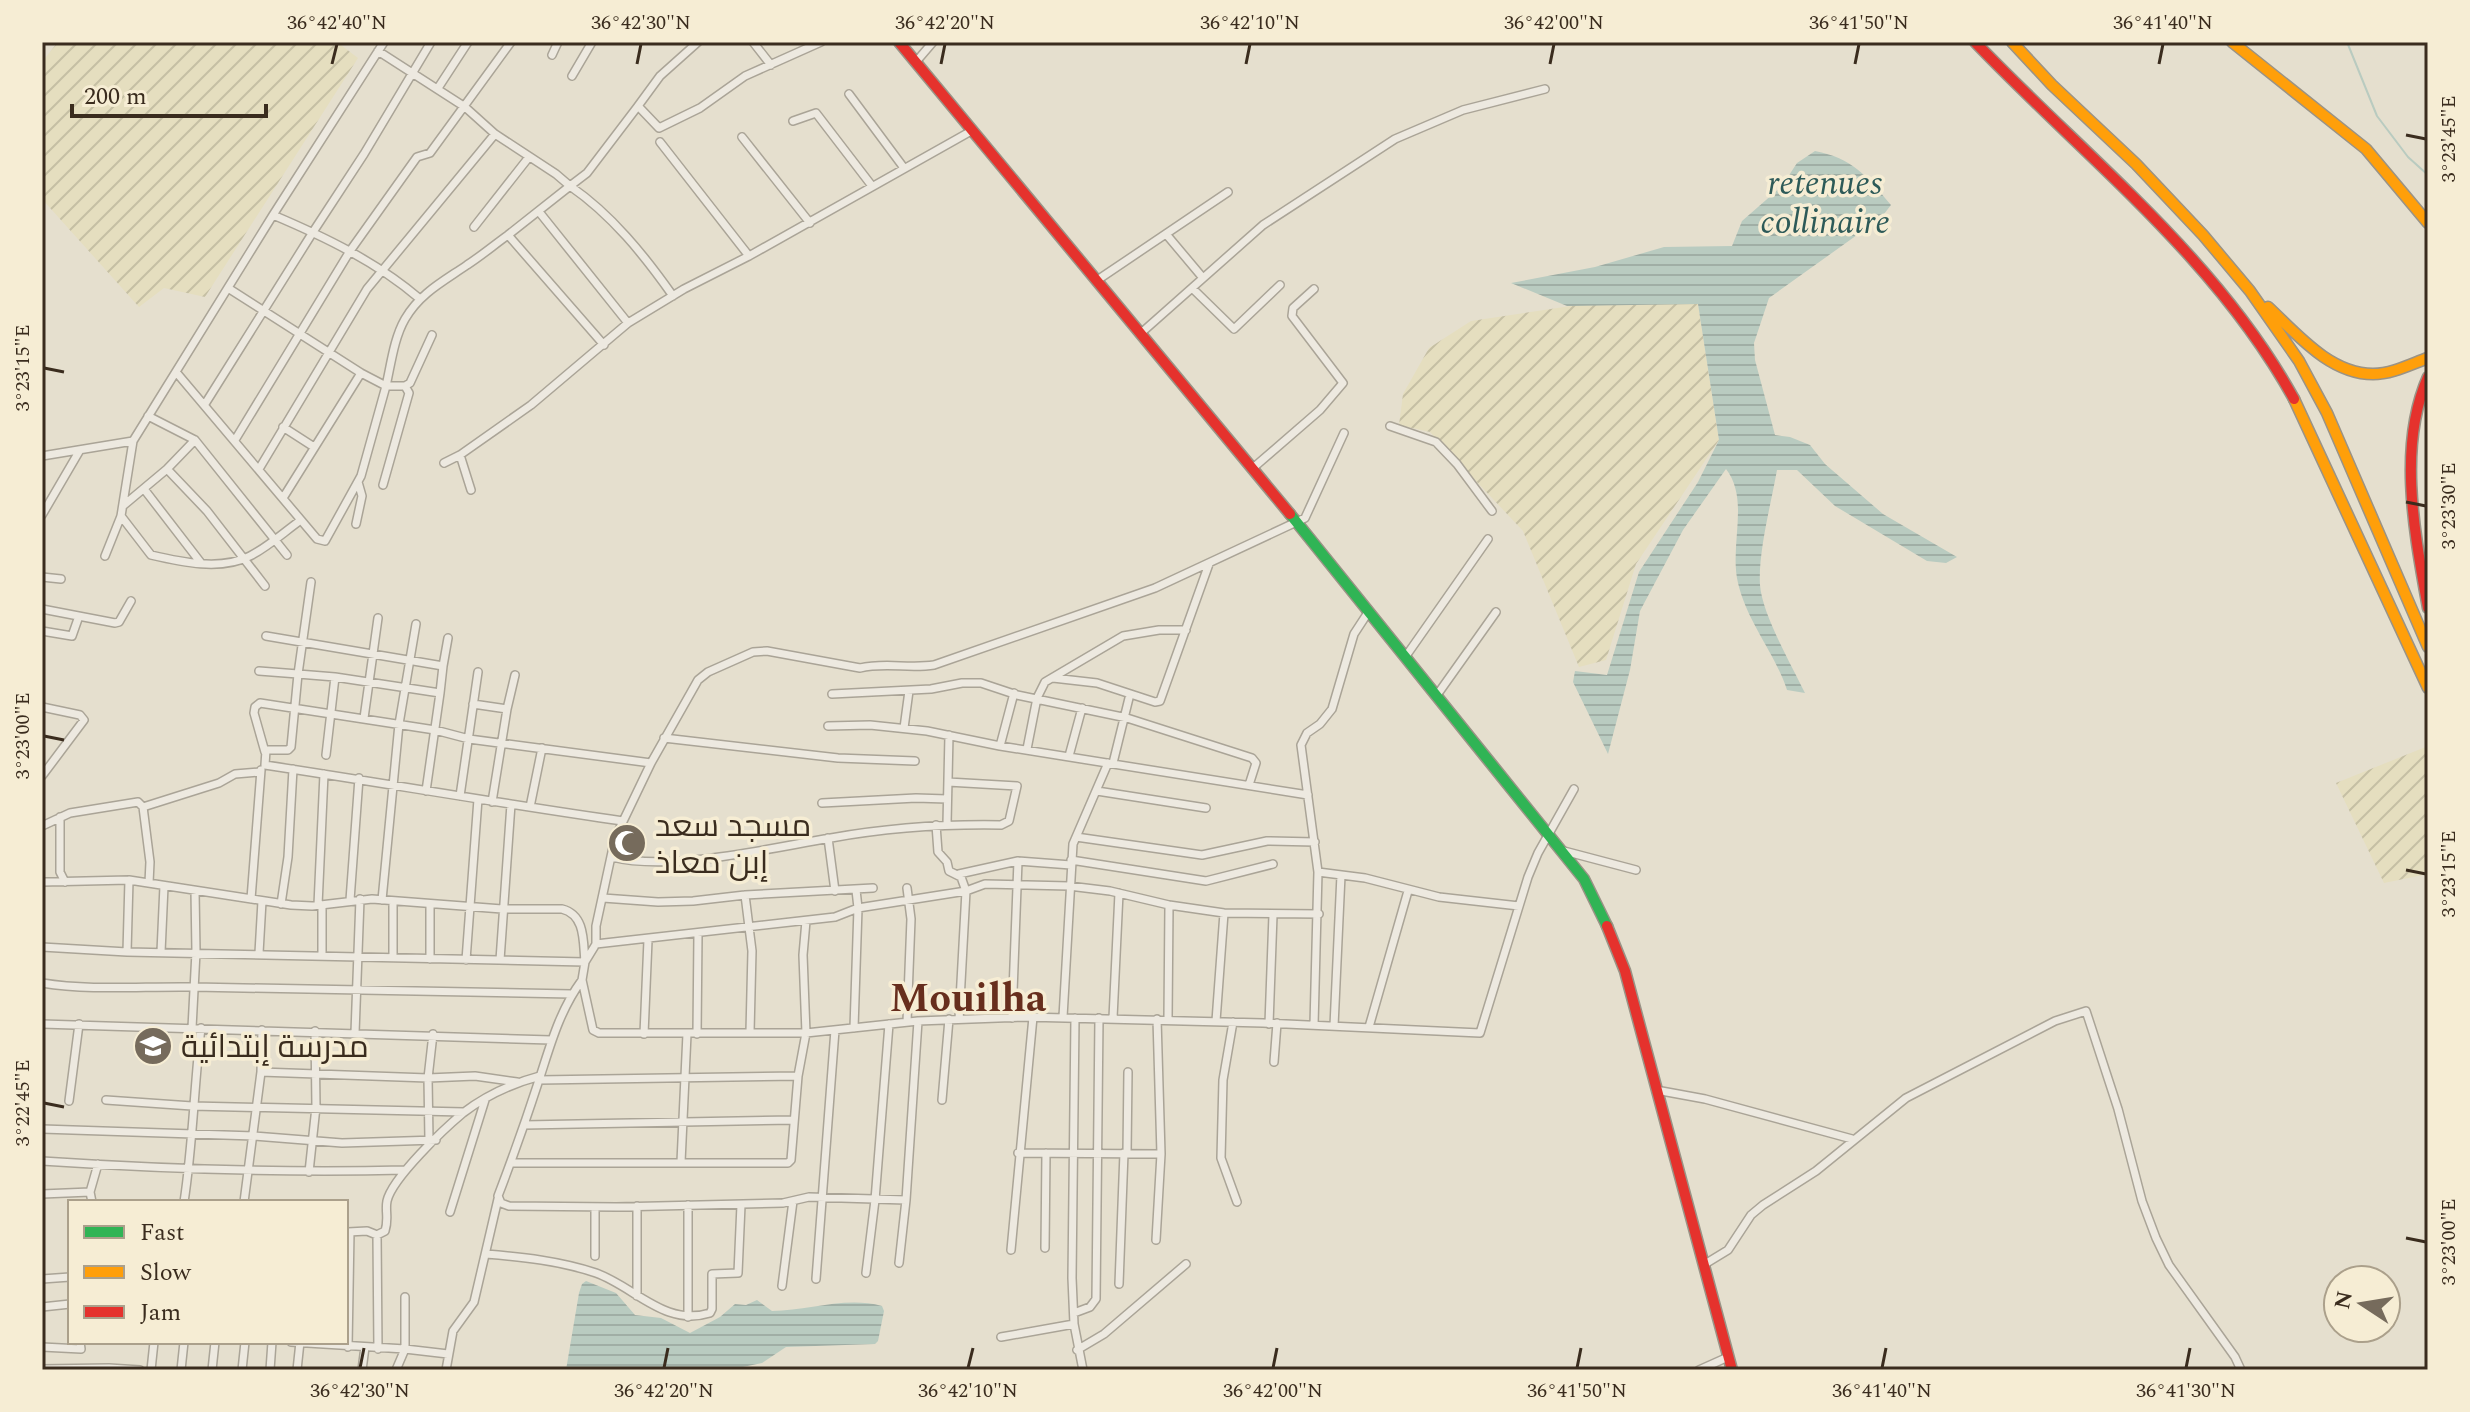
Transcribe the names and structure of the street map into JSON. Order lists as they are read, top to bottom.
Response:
{
  "districts": ["Mouilha"],
  "water": ["retenues collinaire"],
  "places": {
    "mosque": ["مسجد سعد إبن معاذ"],
    "school or university": ["مدرسة إبتدائية"]
  },
  "legend": ["Fast", "Slow", "Jam"],
  "scale_bar": "200 m",
  "north": "left",
  "coordinates": [
    "36°42'40\"N",
    "36°42'30\"N",
    "36°42'20\"N",
    "36°42'10\"N",
    "36°42'00\"N",
    "36°41'50\"N",
    "36°41'40\"N",
    "3°23'45\"E",
    "3°23'15\"E",
    "3°23'30\"E",
    "3°23'00\"E",
    "3°22'45\"E",
    "36°41'30\"N"
  ]
}
